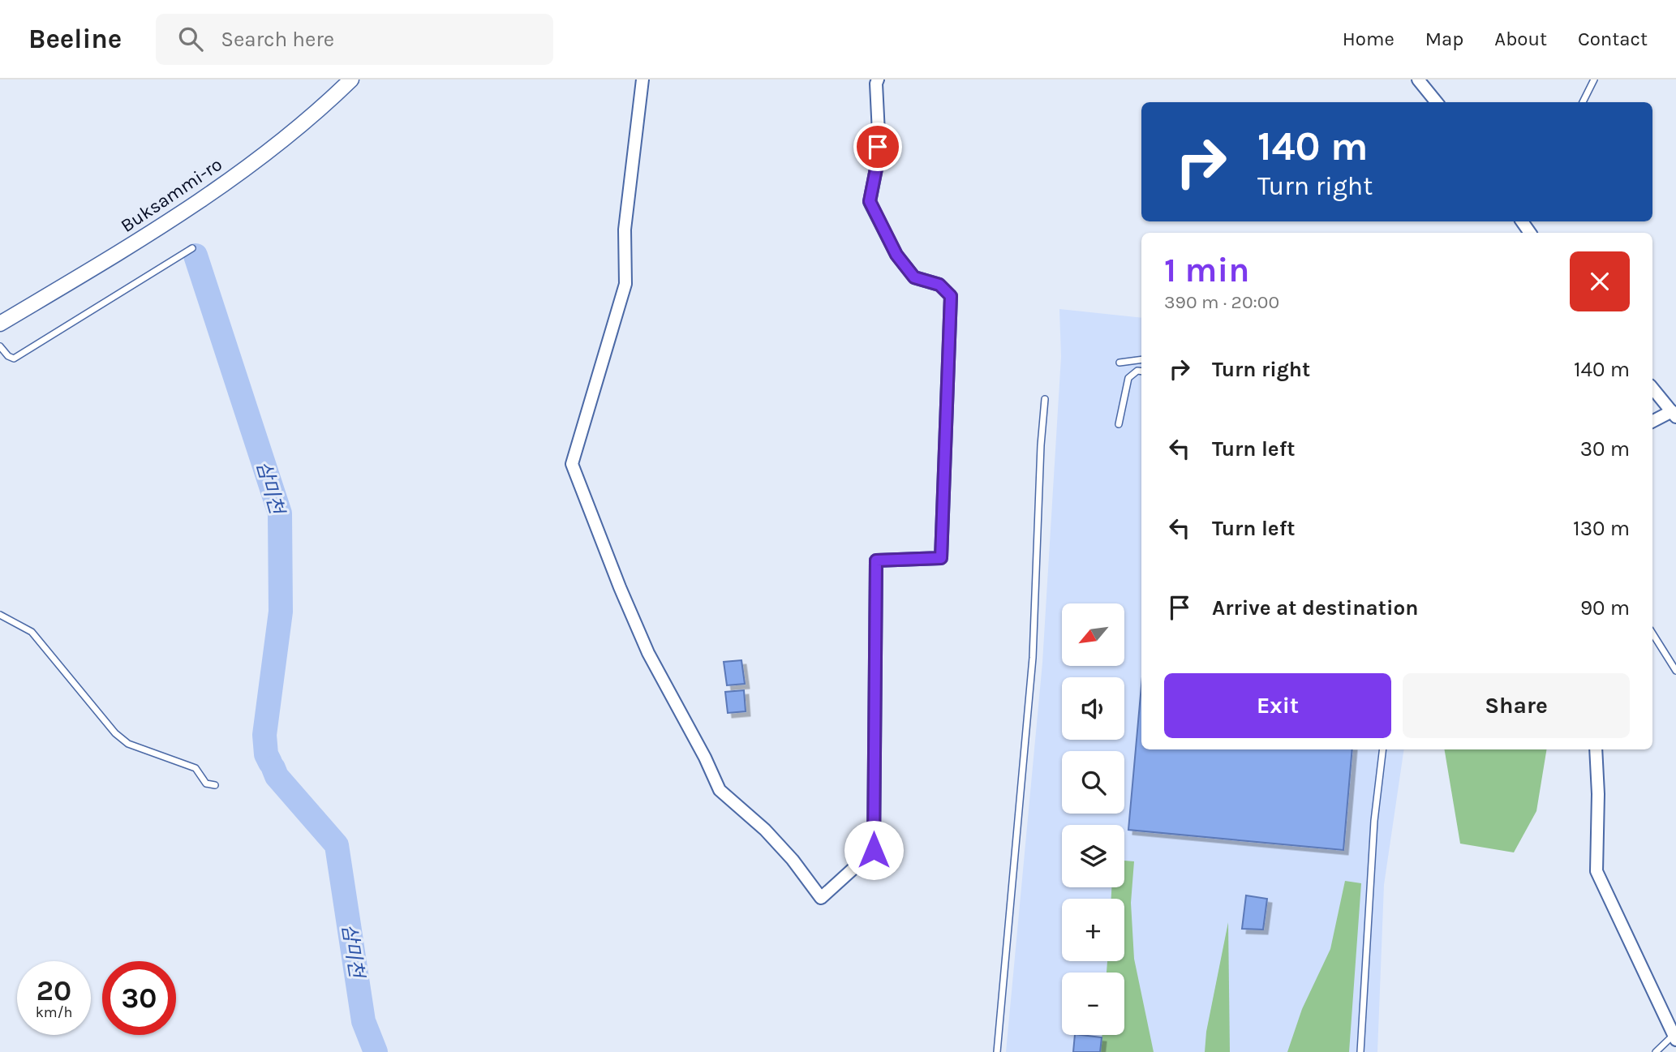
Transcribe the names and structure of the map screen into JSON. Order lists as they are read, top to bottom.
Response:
{
  "streets": {
    "street": ["Buksammi-ro"]
  },
  "water": ["삼미천"],
  "north": "bottom left",
  "page": {
    "header": "Beeline",
    "search": "Search here",
    "nav": [
      "Home",
      "Map",
      "About",
      "Contact"
    ],
    "turn": ["140 m", "Turn right"],
    "heading": ["1 min", "390 m · 20:00"],
    "list": [
      {
        "name": "Turn right",
        "value": "140 m"
      },
      {
        "name": "Turn left",
        "value": "30 m"
      },
      {
        "name": "Turn left",
        "value": "130 m"
      },
      {
        "name": "Arrive at destination",
        "value": "90 m"
      }
    ],
    "map_buttons": ["+", "−"],
    "buttons": ["Exit", "Share"],
    "speed": "20 km/h",
    "limit": "30"
  }
}
